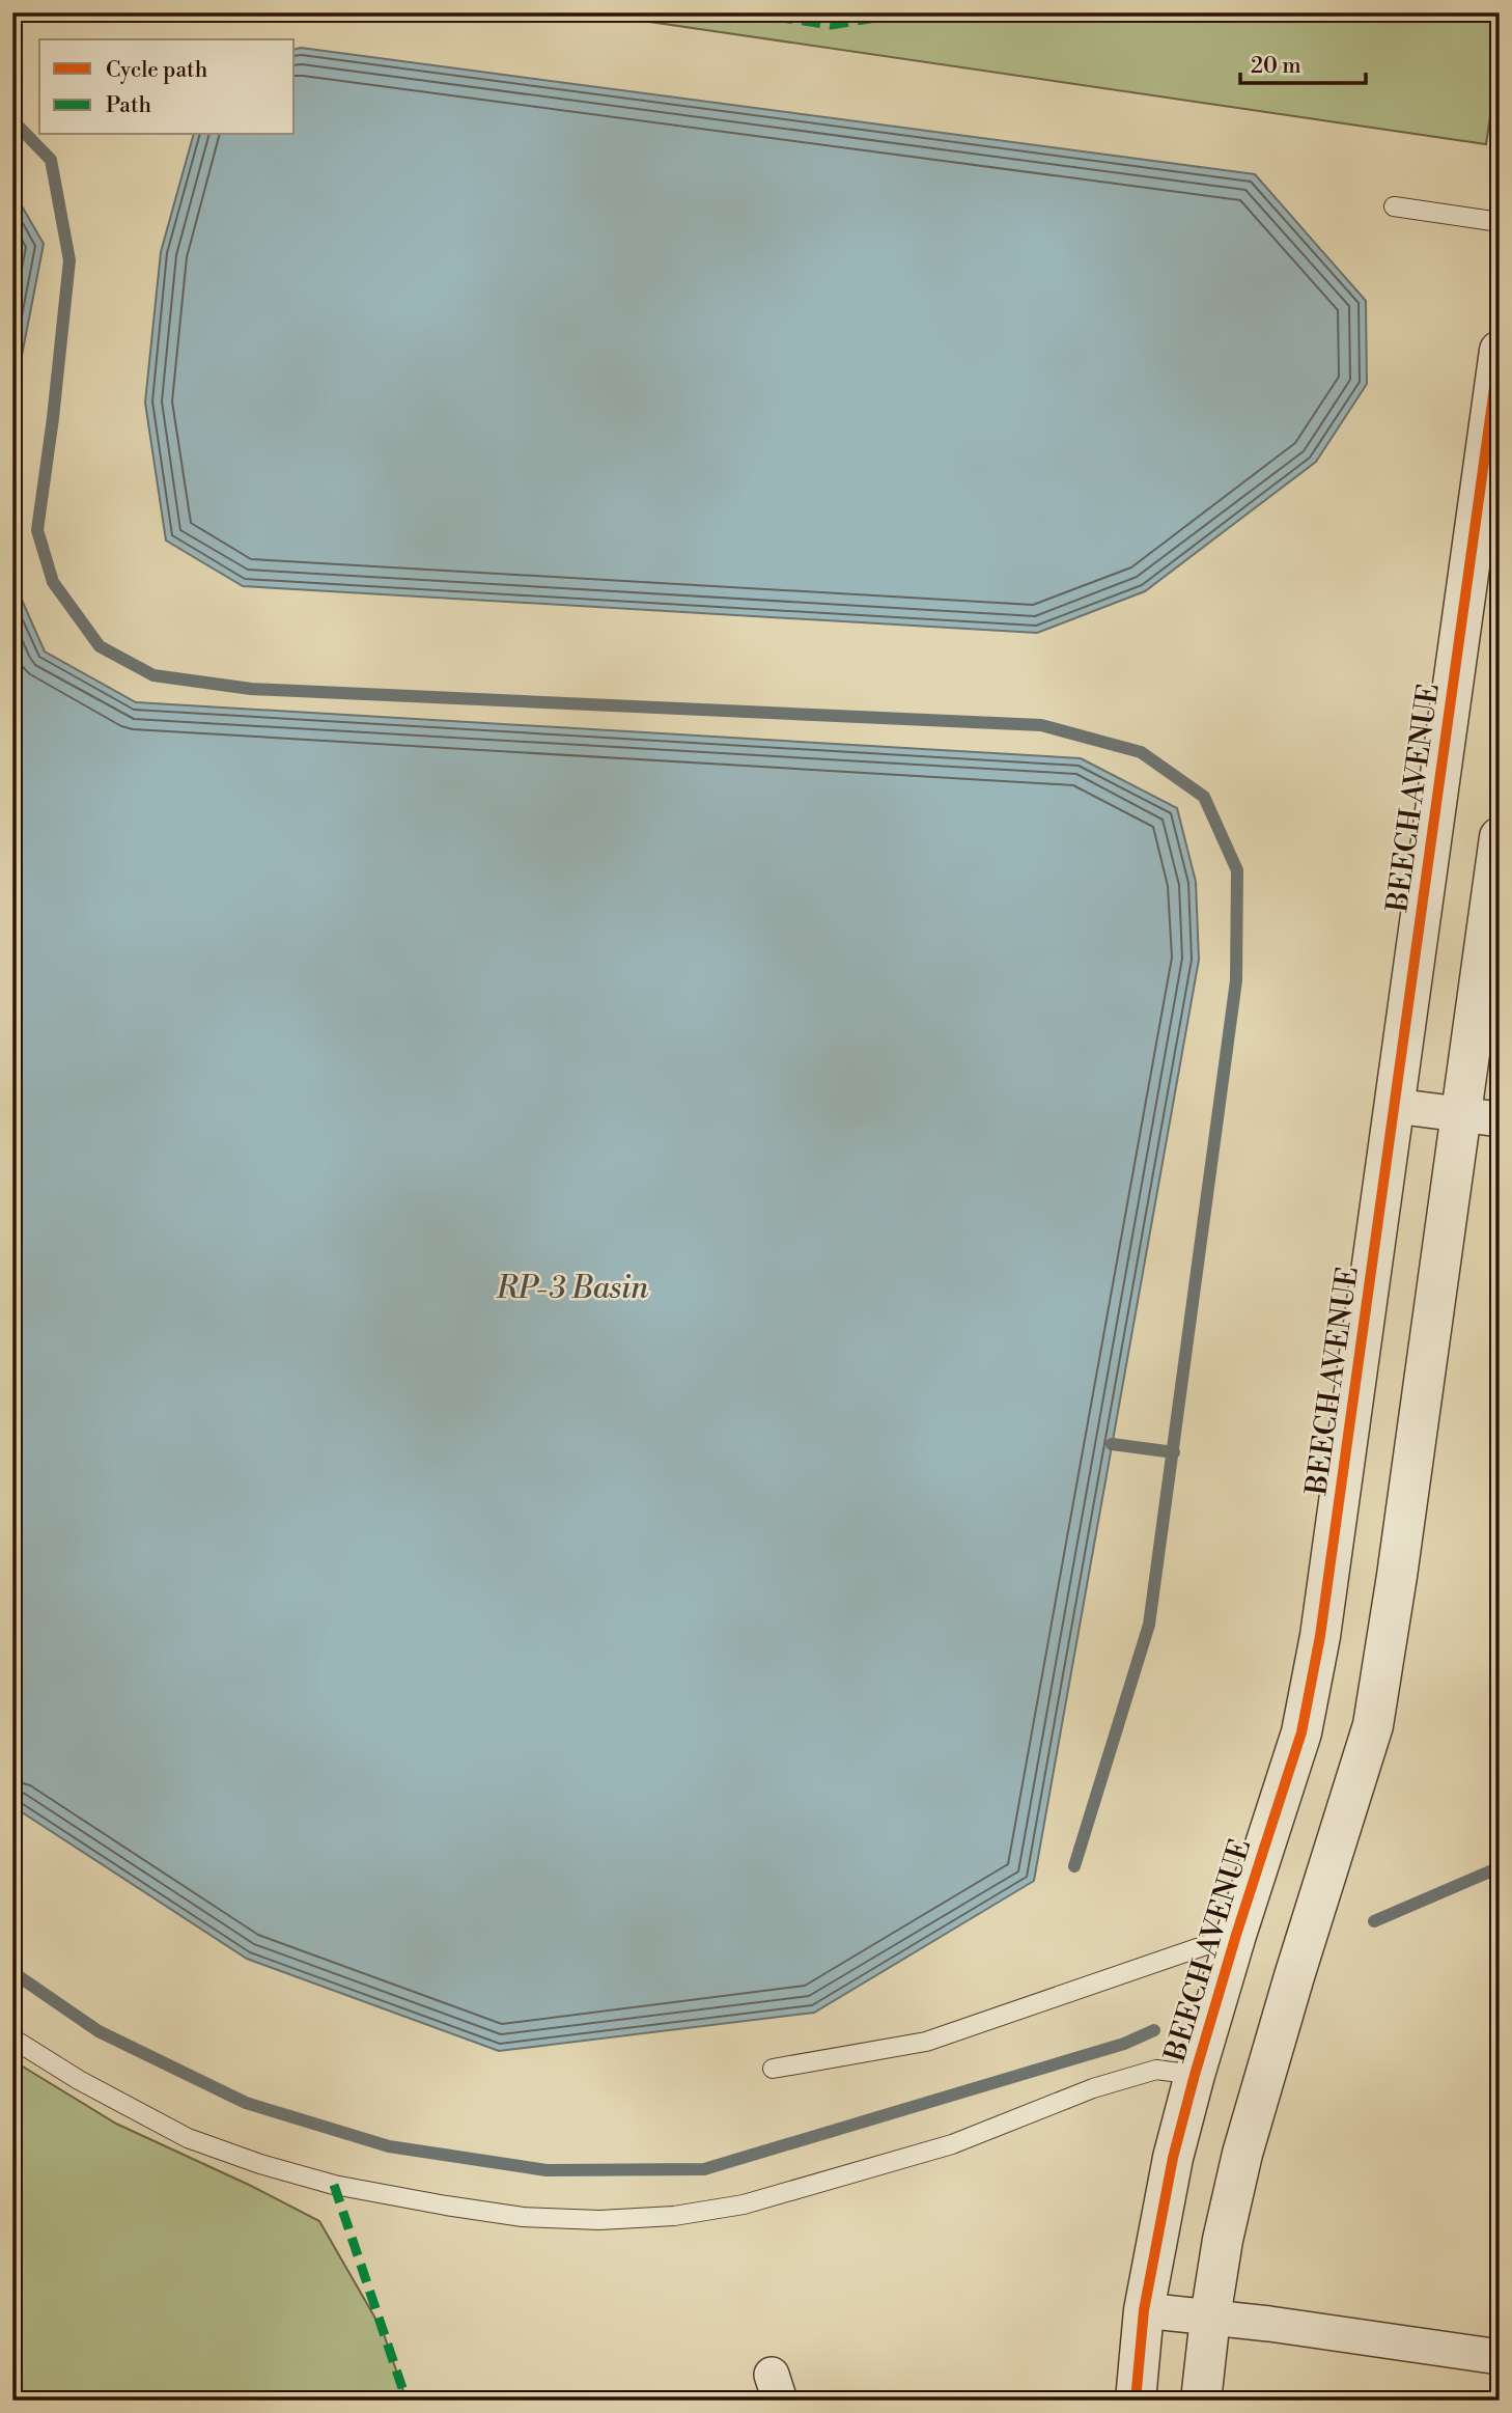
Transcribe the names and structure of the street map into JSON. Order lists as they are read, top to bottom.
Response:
{
  "streets": {
    "street": ["BEECH AVENUE"]
  },
  "water": ["RP-3 Basin"],
  "legend": ["Cycle path", "Path"],
  "scale_bar": "20 m"
}
